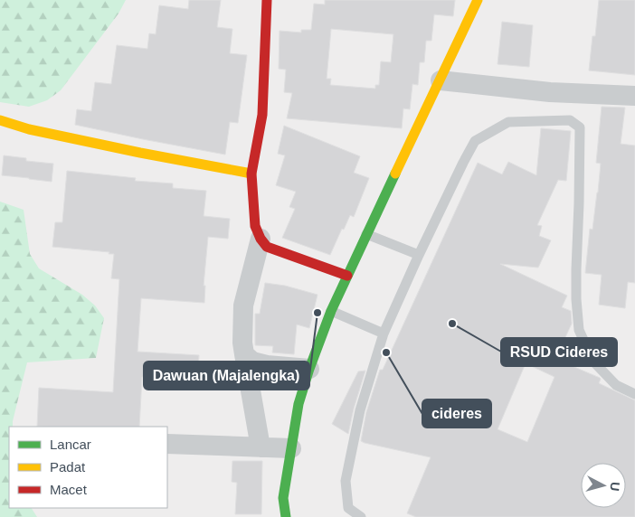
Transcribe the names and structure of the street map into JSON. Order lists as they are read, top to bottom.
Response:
{
  "places": ["Dawuan (Majalengka)", "RSUD Cideres", "cideres"],
  "legend": ["Lancar", "Padat", "Macet"],
  "north": "right"
}
